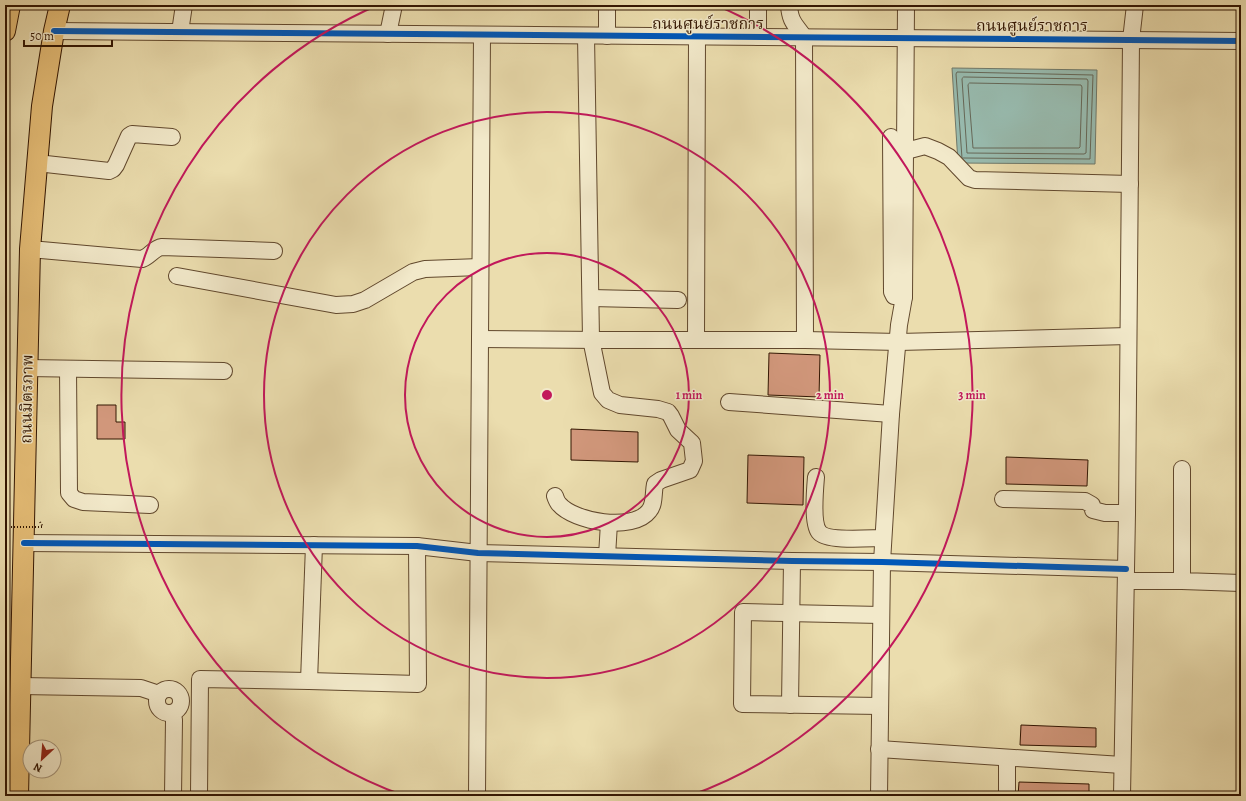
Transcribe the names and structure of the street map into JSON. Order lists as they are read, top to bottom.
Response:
{
  "streets": {
    "main road": ["ถนนมิตรภาพ"],
    "street": ["ถนนศูนย์ราชการ"]
  },
  "crossings": [
    ["ถนนศูนย์ราชการ", "ถนนมิตรภาพ"]
  ],
  "scale_bar": "50 m",
  "north": "bottom left",
  "rings": ["1 min", "2 min", "3 min"]
}
